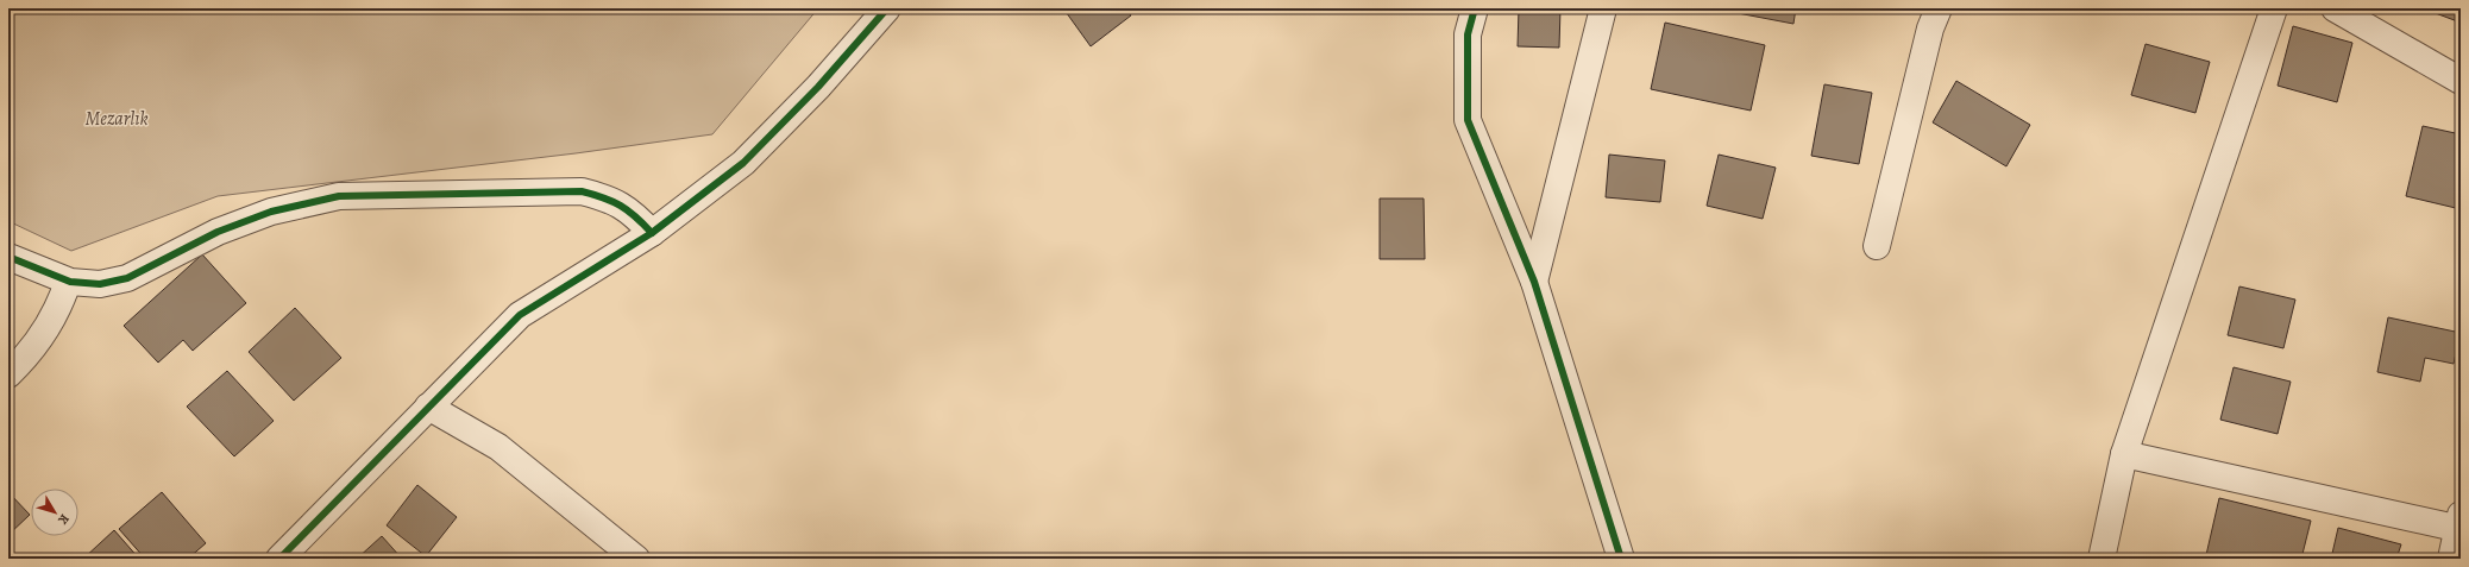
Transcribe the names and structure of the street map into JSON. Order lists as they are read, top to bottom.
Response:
{
  "parks": ["Mezarlık"],
  "north": "bottom right"
}
